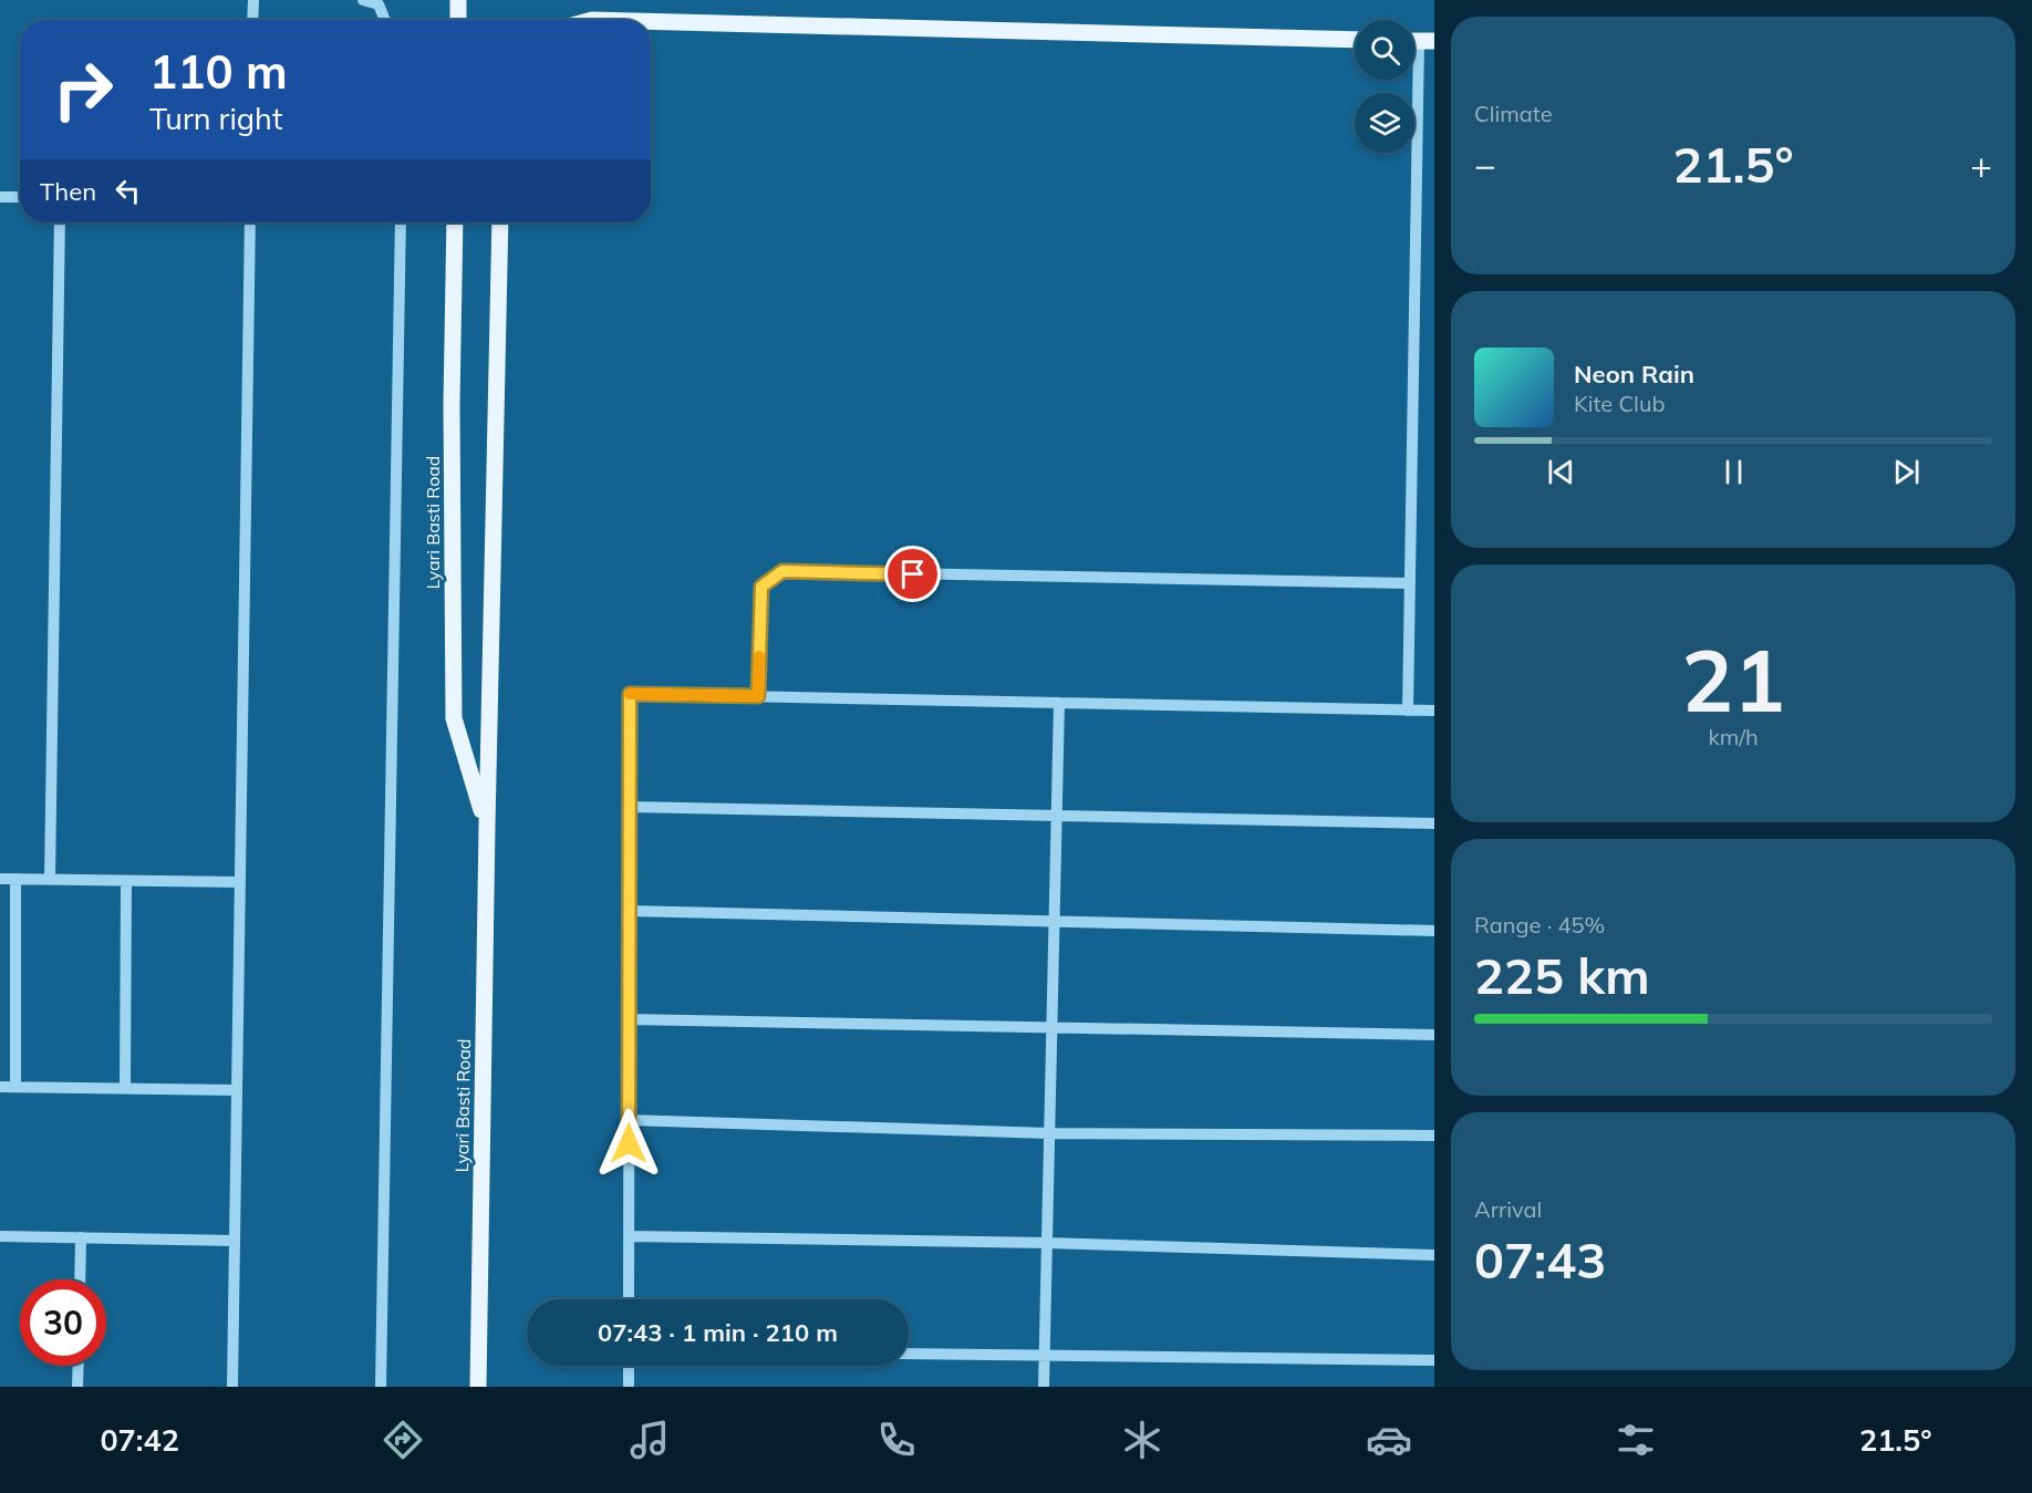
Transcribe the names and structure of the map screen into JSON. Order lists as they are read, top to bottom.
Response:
{
  "streets": {
    "main road": ["Lyari Basti Road"]
  },
  "page": {
    "tile": [
      "Climate",
      ["21", "km/h"],
      ["Range · 45%", "225 km"],
      ["Arrival", "07:43"]
    ],
    "turn": ["110 m", "Turn right"],
    "heat": ["−", "21.5°", "+"],
    "then": "Then",
    "song": ["Neon Rain", "Kite Club"],
    "limit": "30",
    "trip": "07:43 · 1 min · 210 m",
    "tabs": ["07:42", "21.5°"]
  }
}
